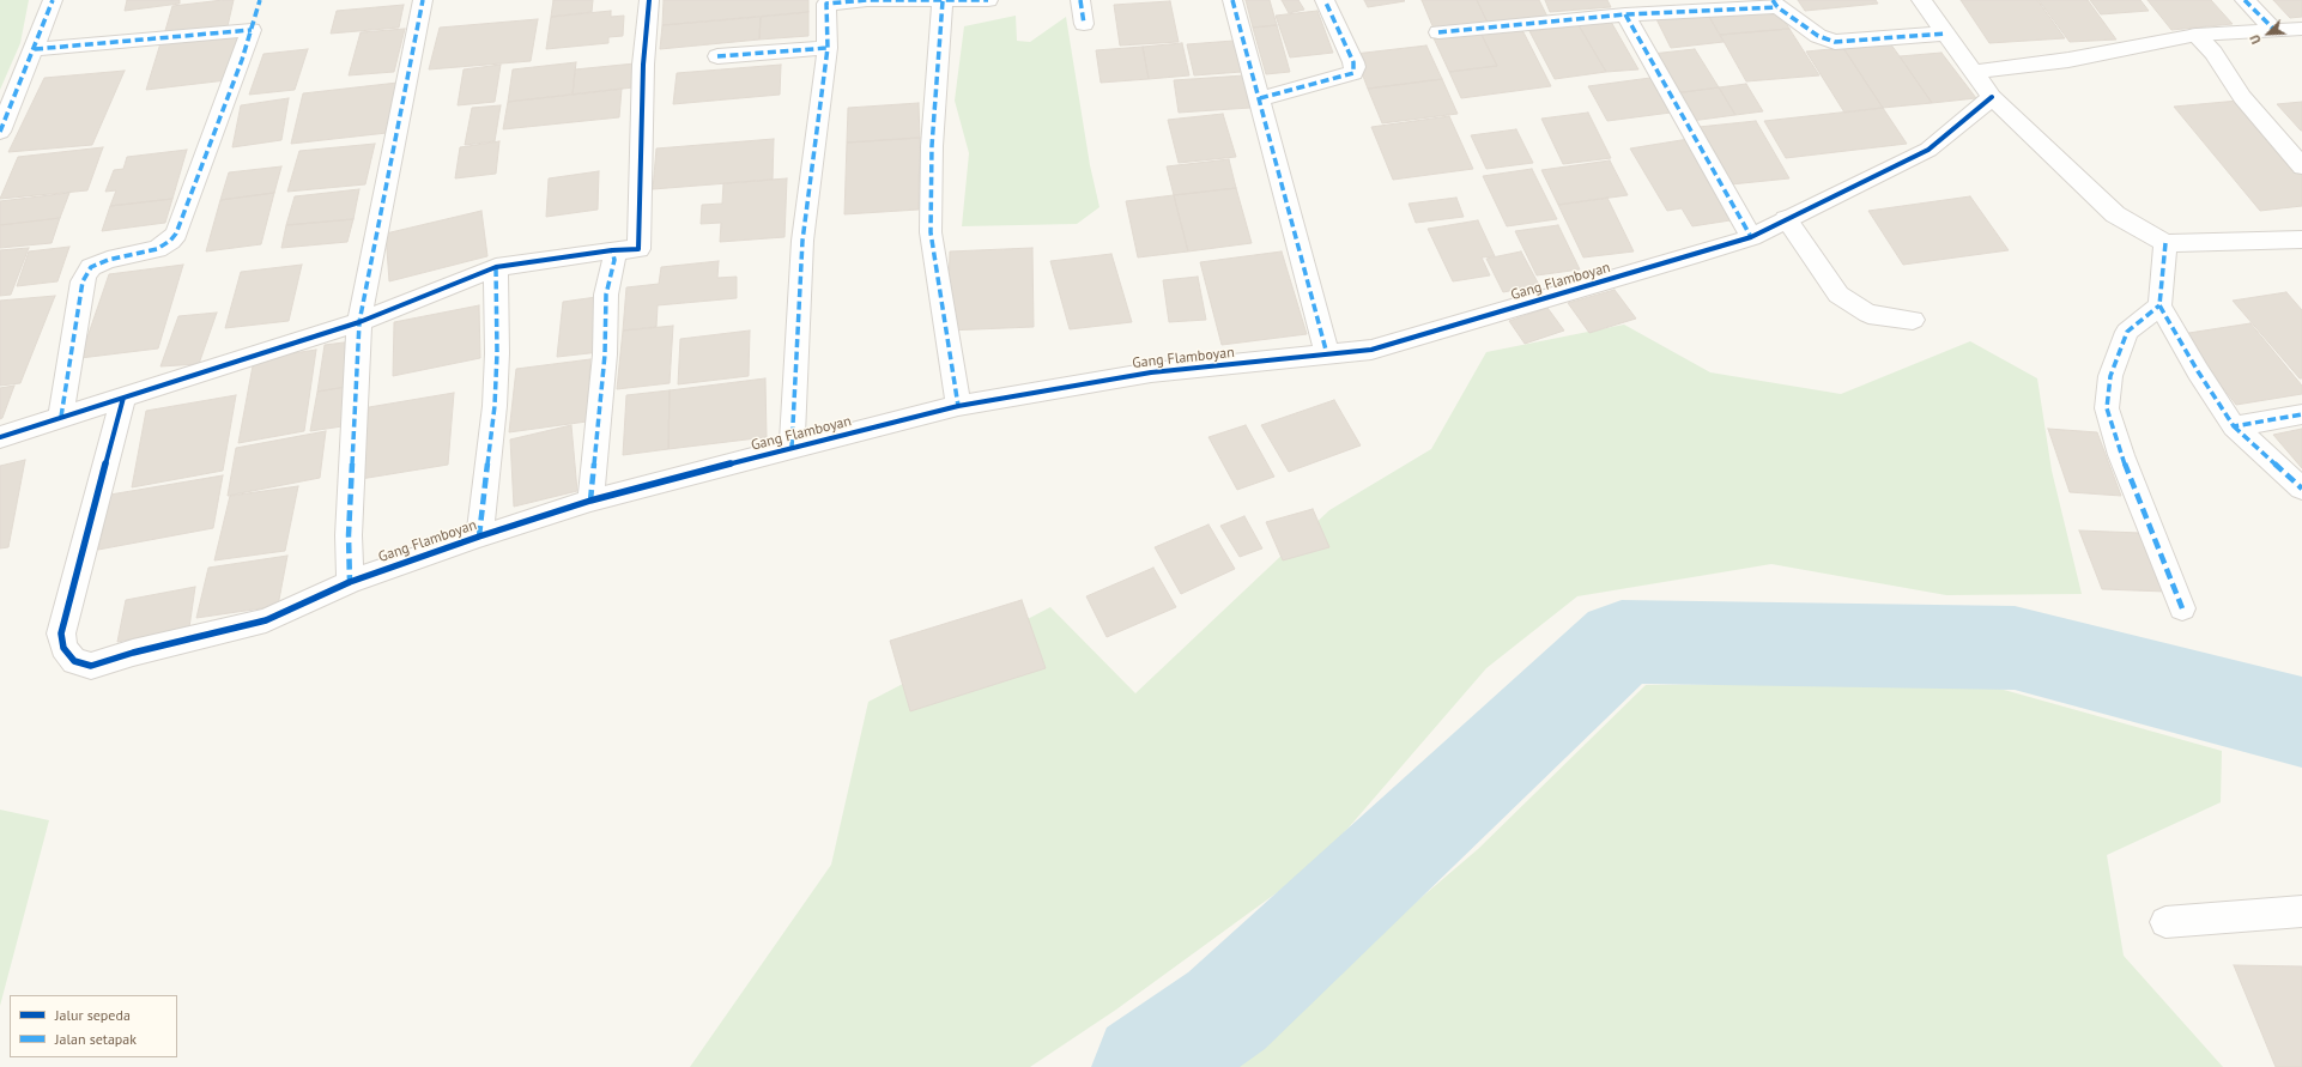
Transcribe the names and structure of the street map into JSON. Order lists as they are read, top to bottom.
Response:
{
  "streets": {
    "street": ["Gang Flamboyan"]
  },
  "legend": ["Jalur sepeda", "Jalan setapak"],
  "north": "bottom left"
}
